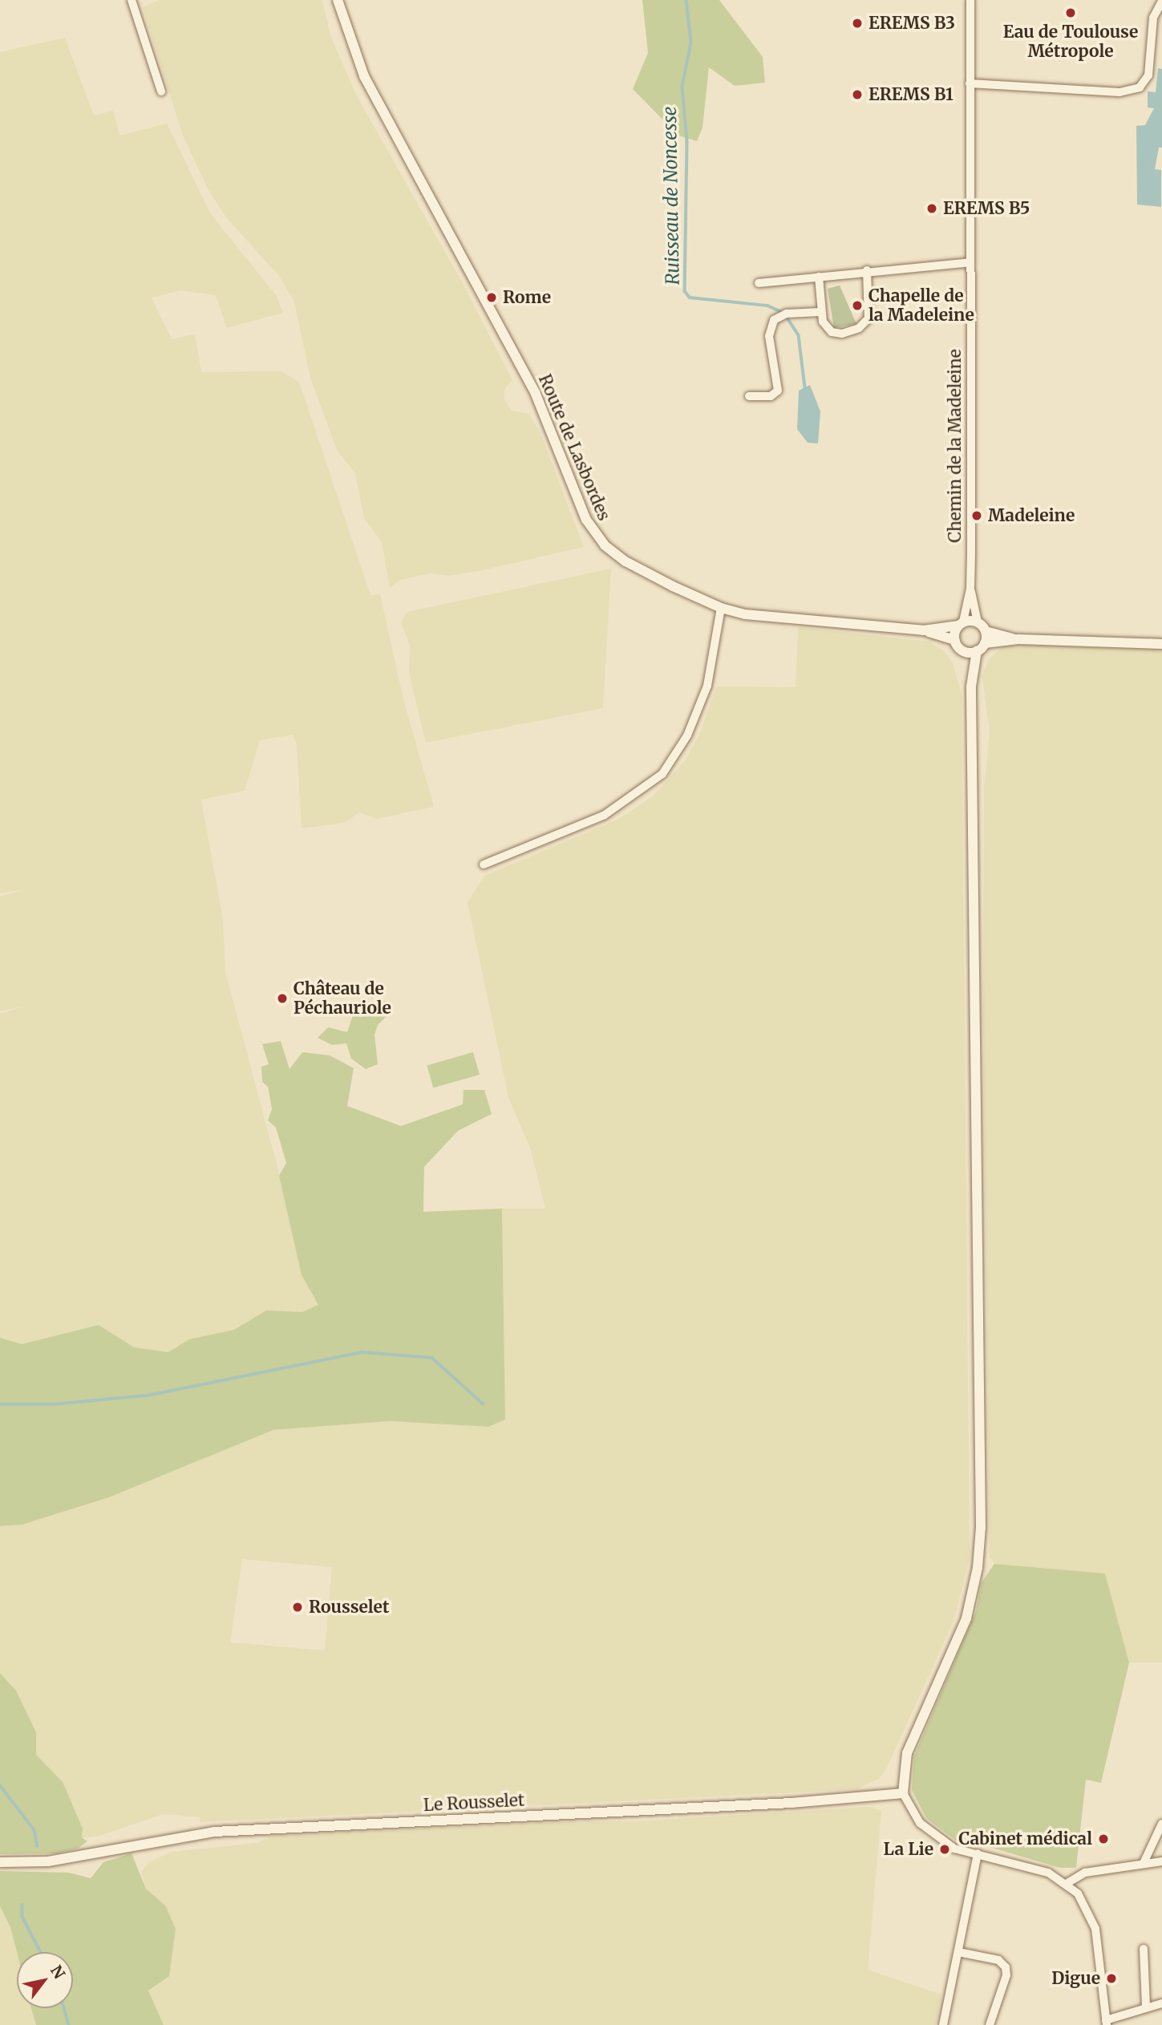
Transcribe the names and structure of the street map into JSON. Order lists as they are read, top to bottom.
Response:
{
  "streets": {
    "street": ["Chemin de la Madeleine", "Route de Lasbordes", "Le Rousselet"]
  },
  "crossings": [
    ["Chemin de la Madeleine", "Route de Lasbordes"]
  ],
  "water": ["Ruisseau de Noncesse"],
  "places": [
    "Eau de Toulouse Métropole",
    "EREMS B3",
    "EREMS B1",
    "EREMS B5",
    "Rome",
    "Chapelle de la Madeleine",
    "Madeleine",
    "Château de Péchauriole",
    "Rousselet",
    "Cabinet médical",
    "La Lie",
    "Digue"
  ],
  "north": "top right"
}
